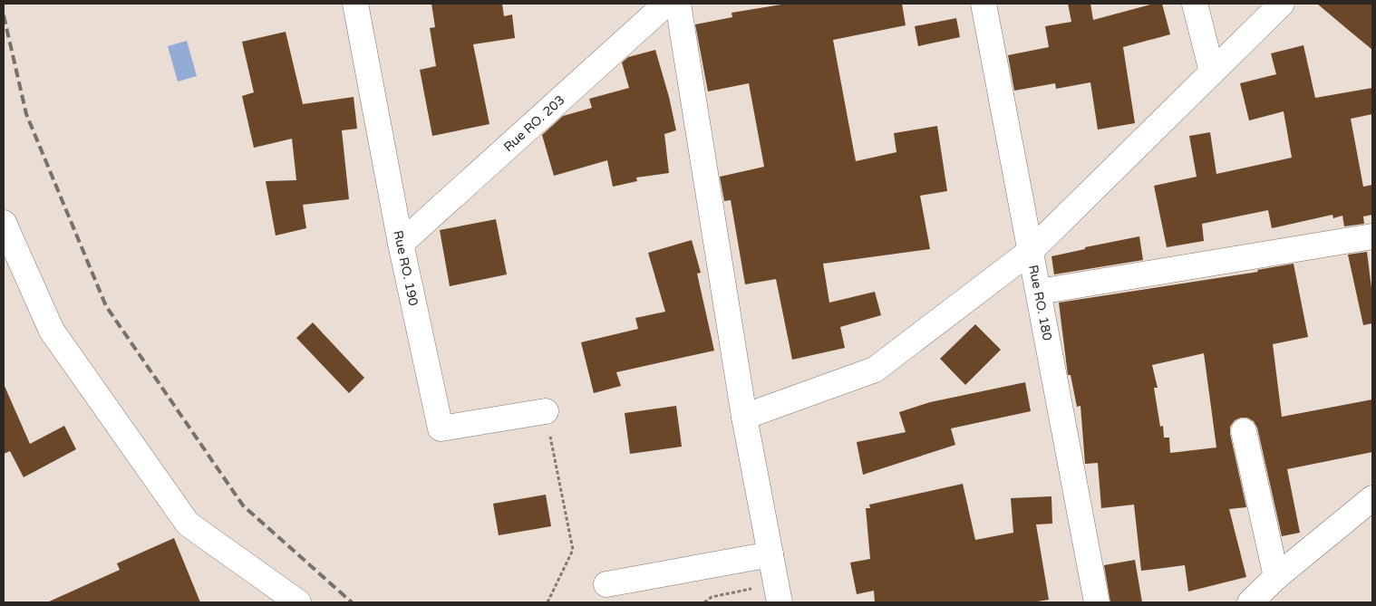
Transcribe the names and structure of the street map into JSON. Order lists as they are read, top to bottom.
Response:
{
  "streets": {
    "street": ["Rue RO. 203", "Rue RO. 190", "Rue RO. 180"]
  },
  "crossings": [
    ["Rue RO. 203", "Rue RO. 190"]
  ]
}
